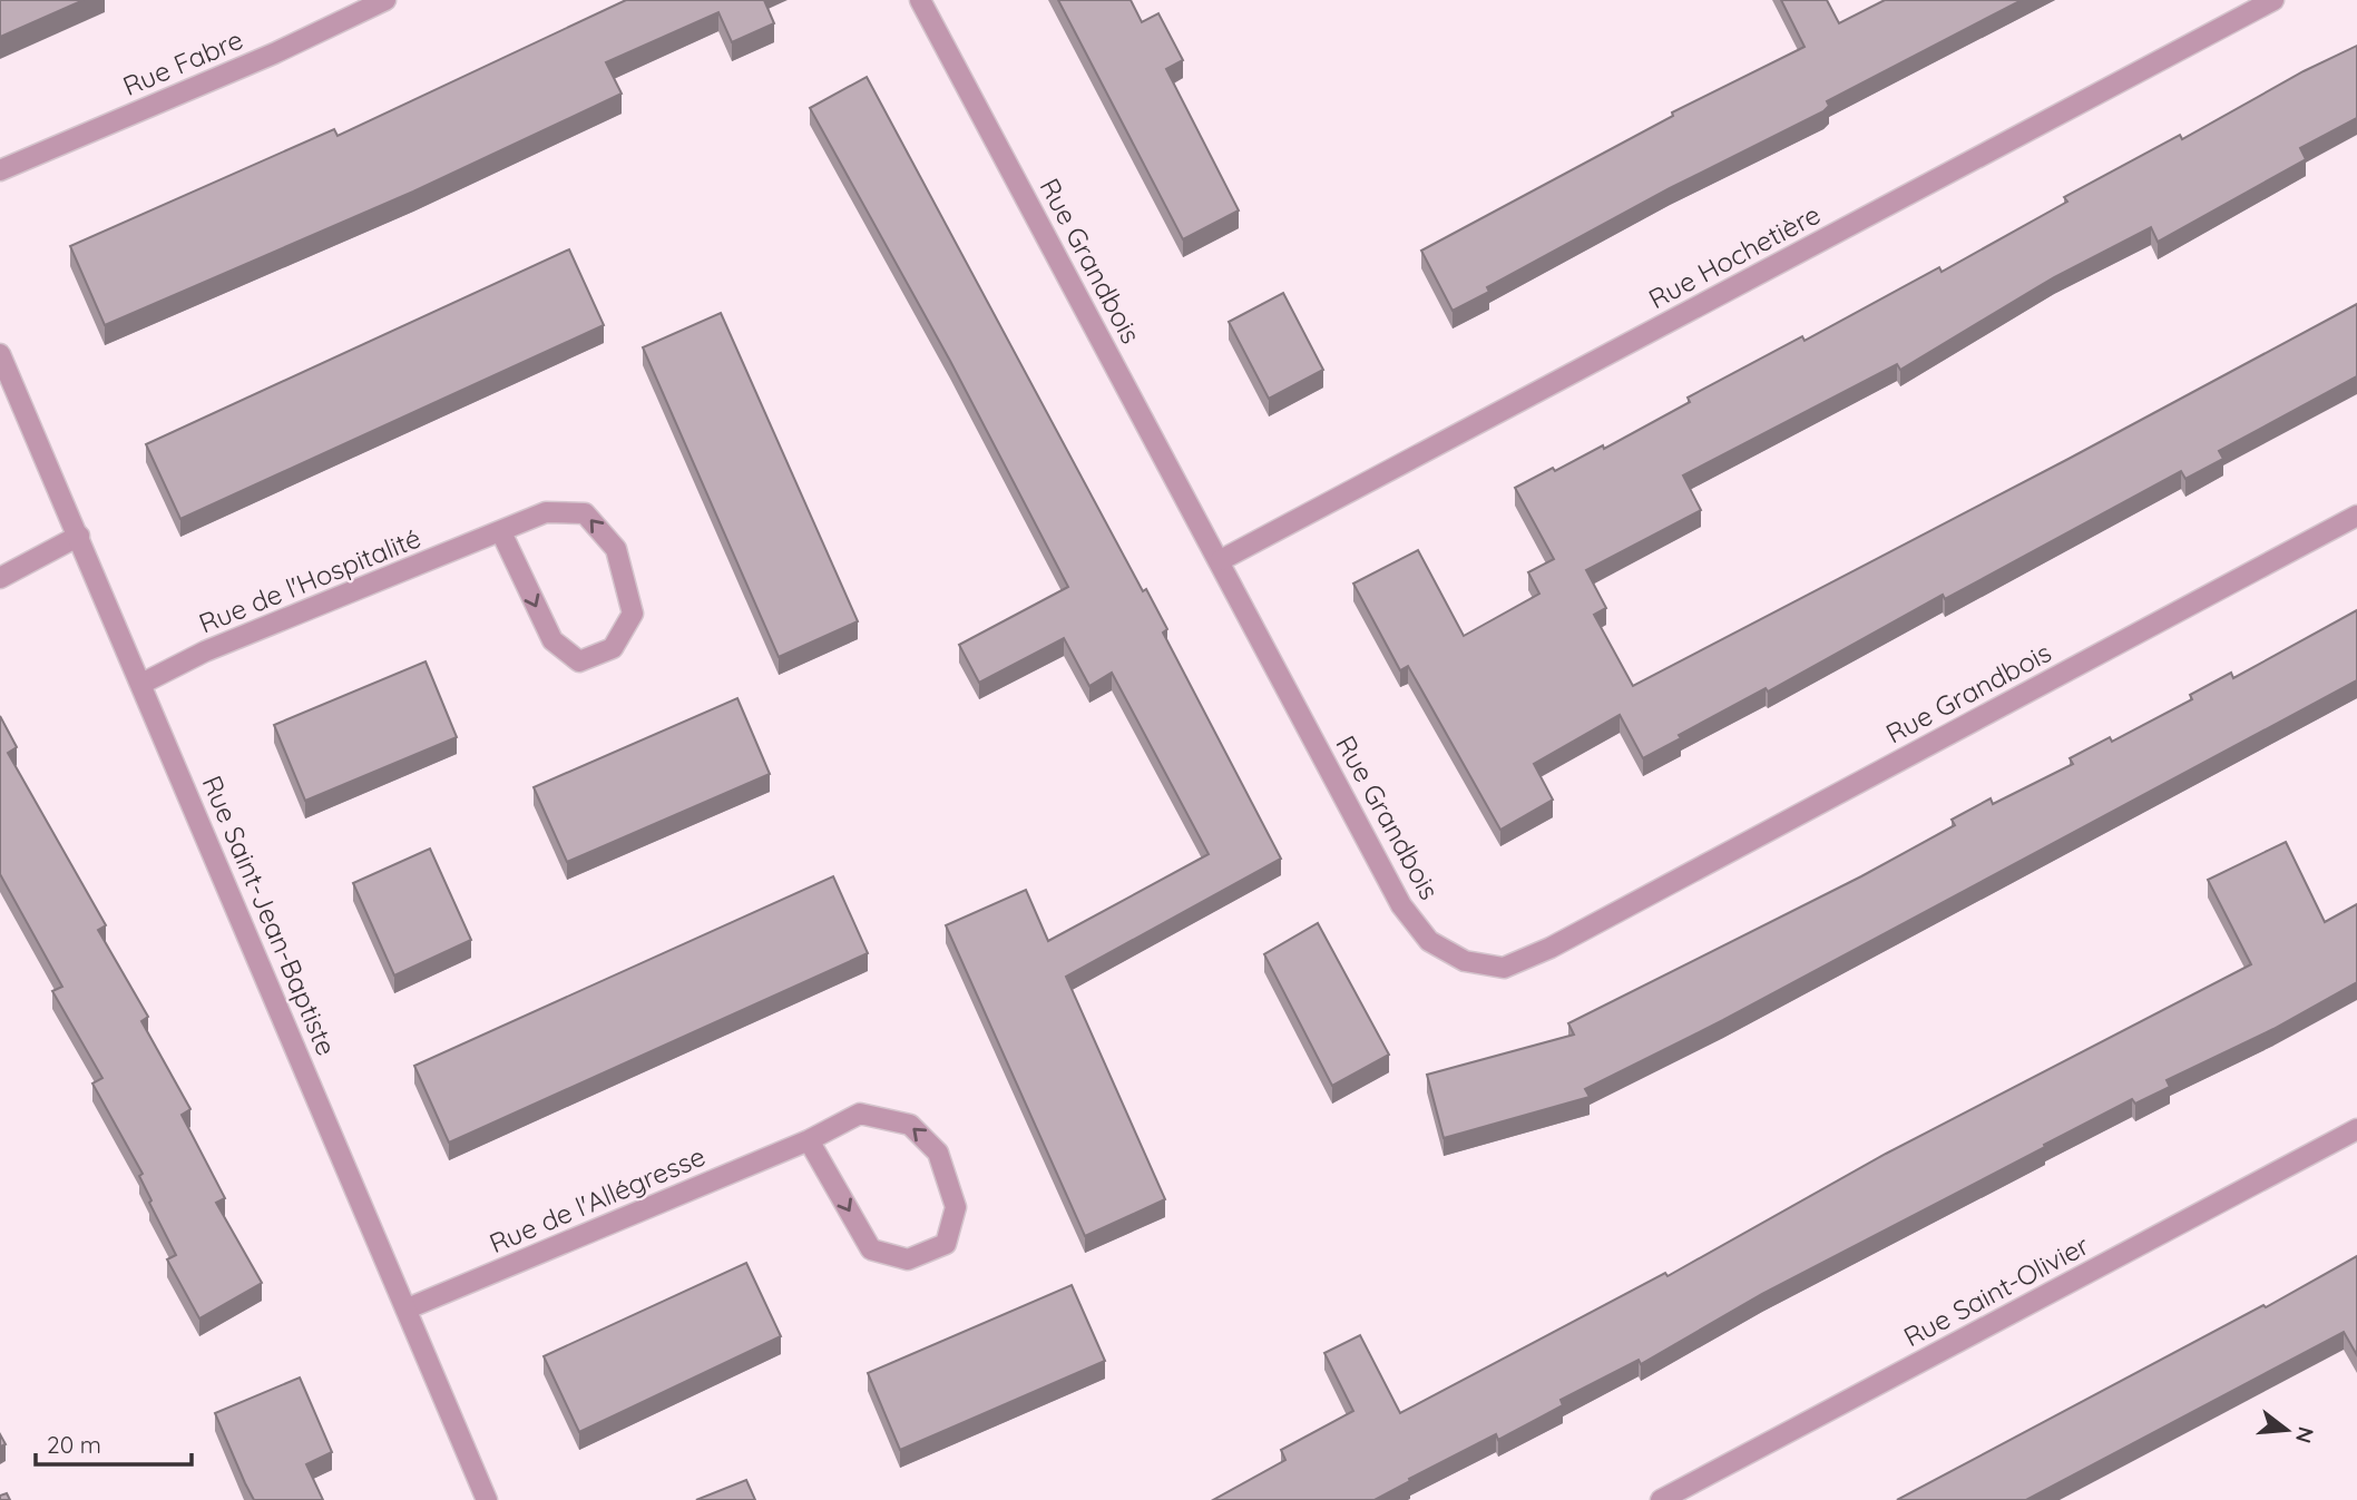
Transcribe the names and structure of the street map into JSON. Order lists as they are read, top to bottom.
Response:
{
  "streets": {
    "street": [
      "Rue Fabre",
      "Rue Hochetière",
      "Rue Grandbois",
      "Rue de l'Hospitalité",
      "Rue Saint-Jean-Baptiste",
      "Rue de l'Allégresse",
      "Rue Saint-Olivier"
    ]
  },
  "crossings": [
    ["Rue Hochetière", "Rue Grandbois"],
    ["Rue de l'Hospitalité", "Rue Saint-Jean-Baptiste"],
    ["Rue Saint-Jean-Baptiste", "Rue de l'Allégresse"]
  ],
  "scale_bar": "20 m",
  "north": "right"
}
